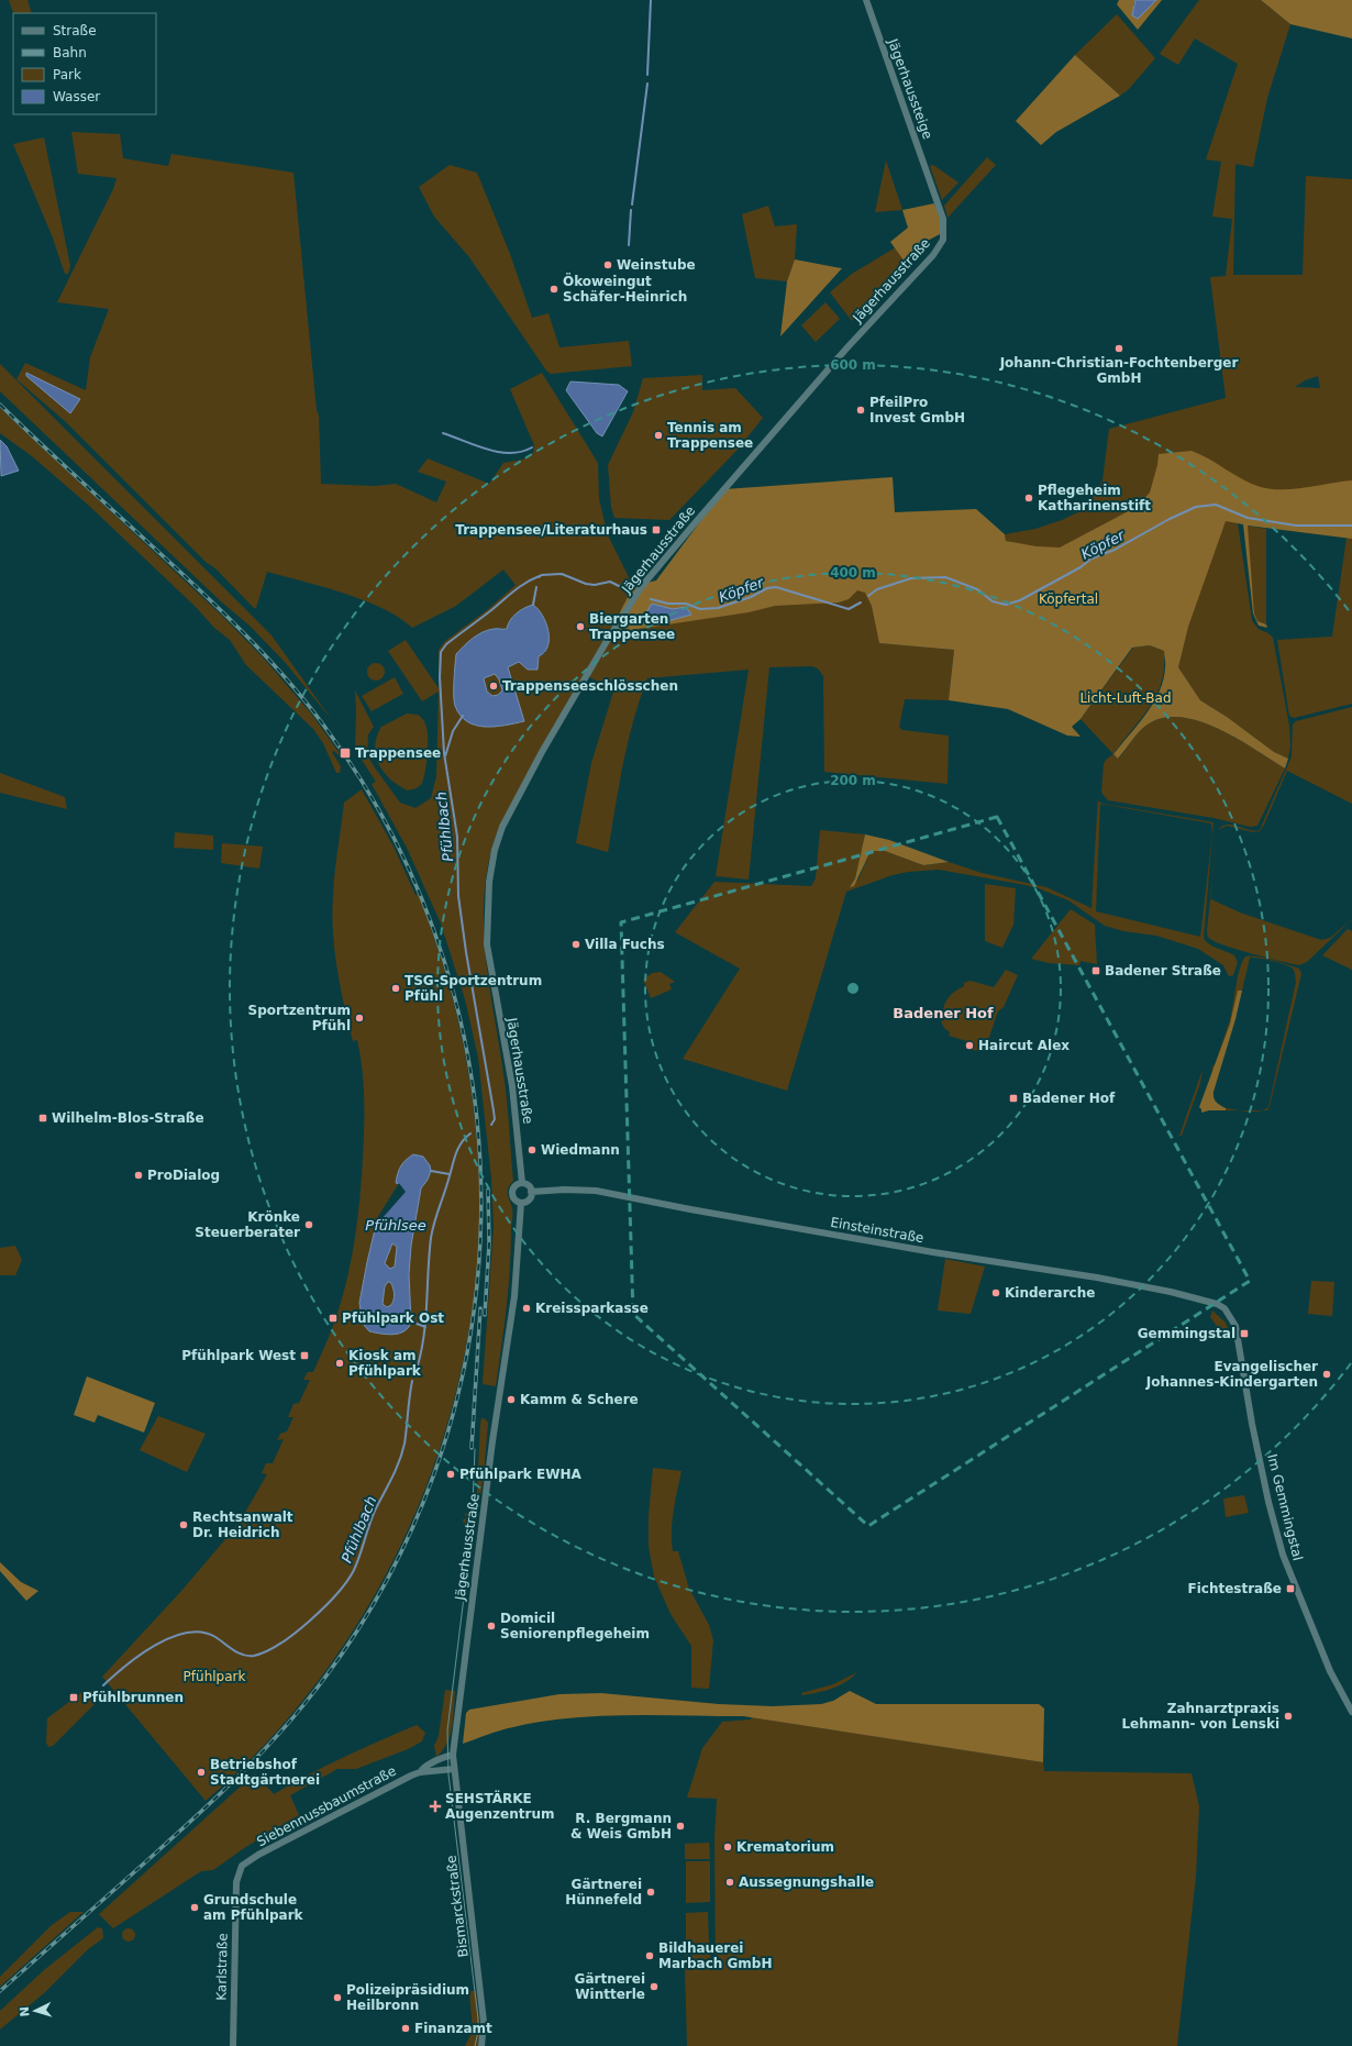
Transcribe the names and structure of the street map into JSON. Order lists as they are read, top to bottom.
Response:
{
  "streets": {
    "street": [
      "Jägerhaussteige",
      "Jägerhausstraße",
      "Einsteinstraße",
      "Im Gemmingstal",
      "Siebennussbaumstraße",
      "Bismarckstraße",
      "Karlstraße"
    ]
  },
  "crossings": [
    ["Jägerhaussteige", "Jägerhausstraße"],
    ["Jägerhausstraße", "Einsteinstraße"],
    ["Jägerhausstraße", "Siebennussbaumstraße"],
    ["Jägerhausstraße", "Bismarckstraße"],
    ["Einsteinstraße", "Im Gemmingstal"],
    ["Siebennussbaumstraße", "Bismarckstraße"],
    ["Siebennussbaumstraße", "Karlstraße"]
  ],
  "districts": ["Badener Hof"],
  "water": ["Köpfer", "Pfühlbach", "Pfühlsee"],
  "parks": ["Köpfertal", "Licht-Luft-Bad", "Pfühlpark"],
  "places": {
    "other": [
      "Weinstube",
      "Ökoweingut Schäfer-Heinrich",
      "Johann-Christian-Fochtenberger GmbH",
      "PfeilPro Invest GmbH",
      "Tennis am Trappensee",
      "Pflegeheim Katharinenstift",
      "Biergarten Trappensee",
      "Trappenseeschlösschen",
      "Villa Fuchs",
      "TSG-Sportzentrum Pfühl",
      "Sportzentrum Pfühl",
      "Haircut Alex",
      "Wiedmann",
      "ProDialog",
      "Krönke Steuerberater",
      "Kinderarche",
      "Kreissparkasse",
      "Kiosk am Pfühlpark",
      "Evangelischer Johannes-Kindergarten",
      "Kamm & Schere",
      "Pfühlpark EWHA",
      "Rechtsanwalt Dr. Heidrich",
      "Domicil Seniorenpflegeheim",
      "Zahnarztpraxis Lehmann- von Lenski",
      "Betriebshof Stadtgärtnerei",
      "R. Bergmann & Weis GmbH",
      "Krematorium",
      "Aussegnungshalle",
      "Gärtnerei Hünnefeld",
      "Grundschule am Pfühlpark",
      "Bildhauerei Marbach GmbH",
      "Gärtnerei Wintterle",
      "Polizeipräsidium Heilbronn",
      "Finanzamt"
    ],
    "transit": [
      "Trappensee/Literaturhaus",
      "Trappensee",
      "Badener Straße",
      "Badener Hof",
      "Wilhelm-Blos-Straße",
      "Pfühlpark Ost",
      "Gemmingstal",
      "Pfühlpark West",
      "Fichtestraße",
      "Pfühlbrunnen"
    ],
    "health": ["SEHSTÄRKE Augenzentrum"]
  },
  "legend": [
    "Straße",
    "Bahn",
    "Park",
    "Wasser"
  ],
  "north": "left",
  "rings": ["600 m", "400 m", "200 m"]
}
